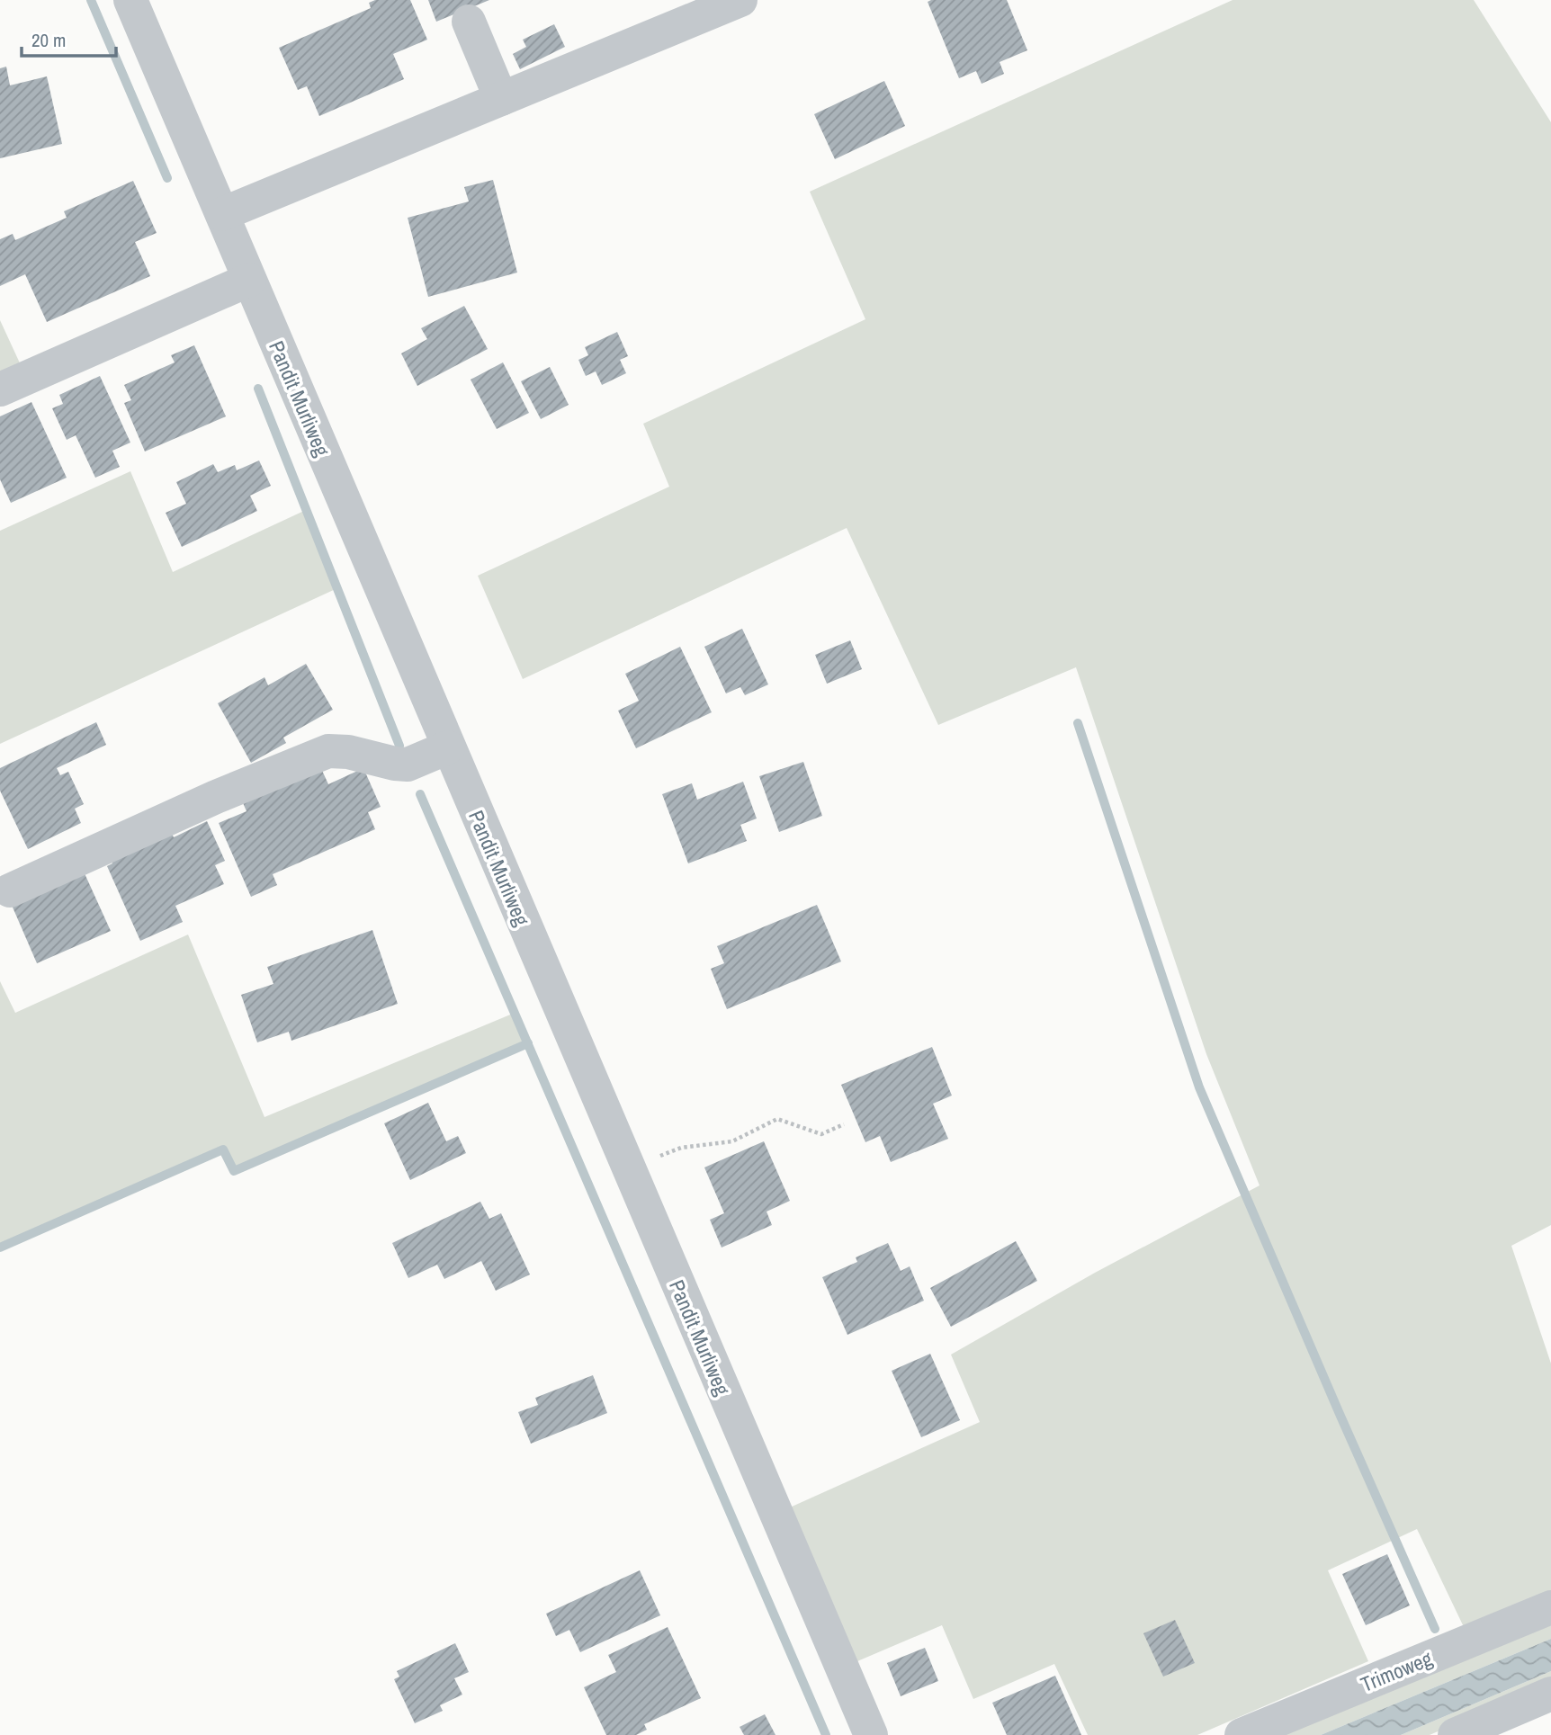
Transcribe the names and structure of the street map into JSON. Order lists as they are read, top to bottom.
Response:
{
  "streets": {
    "street": ["Pandit Murliweg", "Trimoweg"]
  },
  "scale_bar": "20 m"
}
